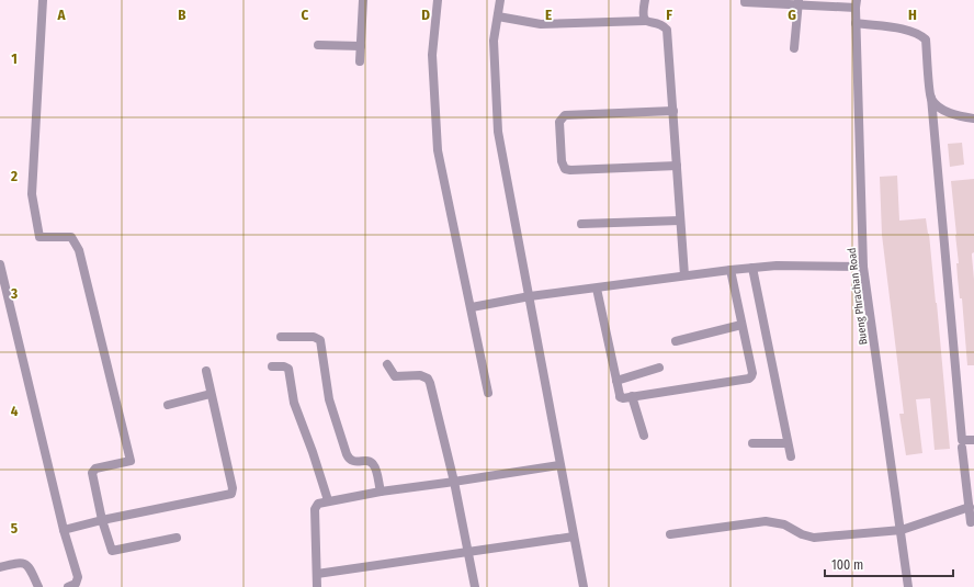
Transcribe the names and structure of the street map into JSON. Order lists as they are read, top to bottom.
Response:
{
  "streets": {
    "street": ["Bueng Phrachan Road"]
  },
  "scale_bar": "100 m",
  "grid": {
    "columns": [
      "A",
      "B",
      "C",
      "D",
      "E",
      "F",
      "G",
      "H"
    ],
    "rows": [
      "1",
      "2",
      "3",
      "4",
      "5"
    ]
  }
}
